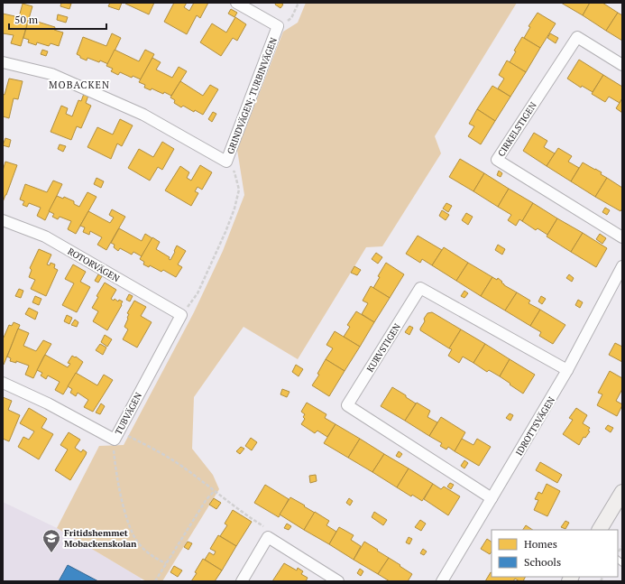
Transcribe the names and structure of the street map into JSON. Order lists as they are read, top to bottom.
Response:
{
  "streets": {
    "street": [
      "GRINDVÄGEN; TURBINVÄGEN",
      "CIRKELSTIGEN",
      "ROTORVÄGEN",
      "KURVSTIGEN",
      "TUBVÄGEN",
      "IDROTTSVÄGEN"
    ]
  },
  "crossings": [
    ["ROTORVÄGEN", "TUBVÄGEN"],
    ["KURVSTIGEN", "IDROTTSVÄGEN"]
  ],
  "districts": ["MOBACKEN"],
  "places": {
    "school or university": ["Fritidshemmet Mobackenskolan"]
  },
  "legend": ["Homes", "Schools"],
  "scale_bar": "50 m"
}
